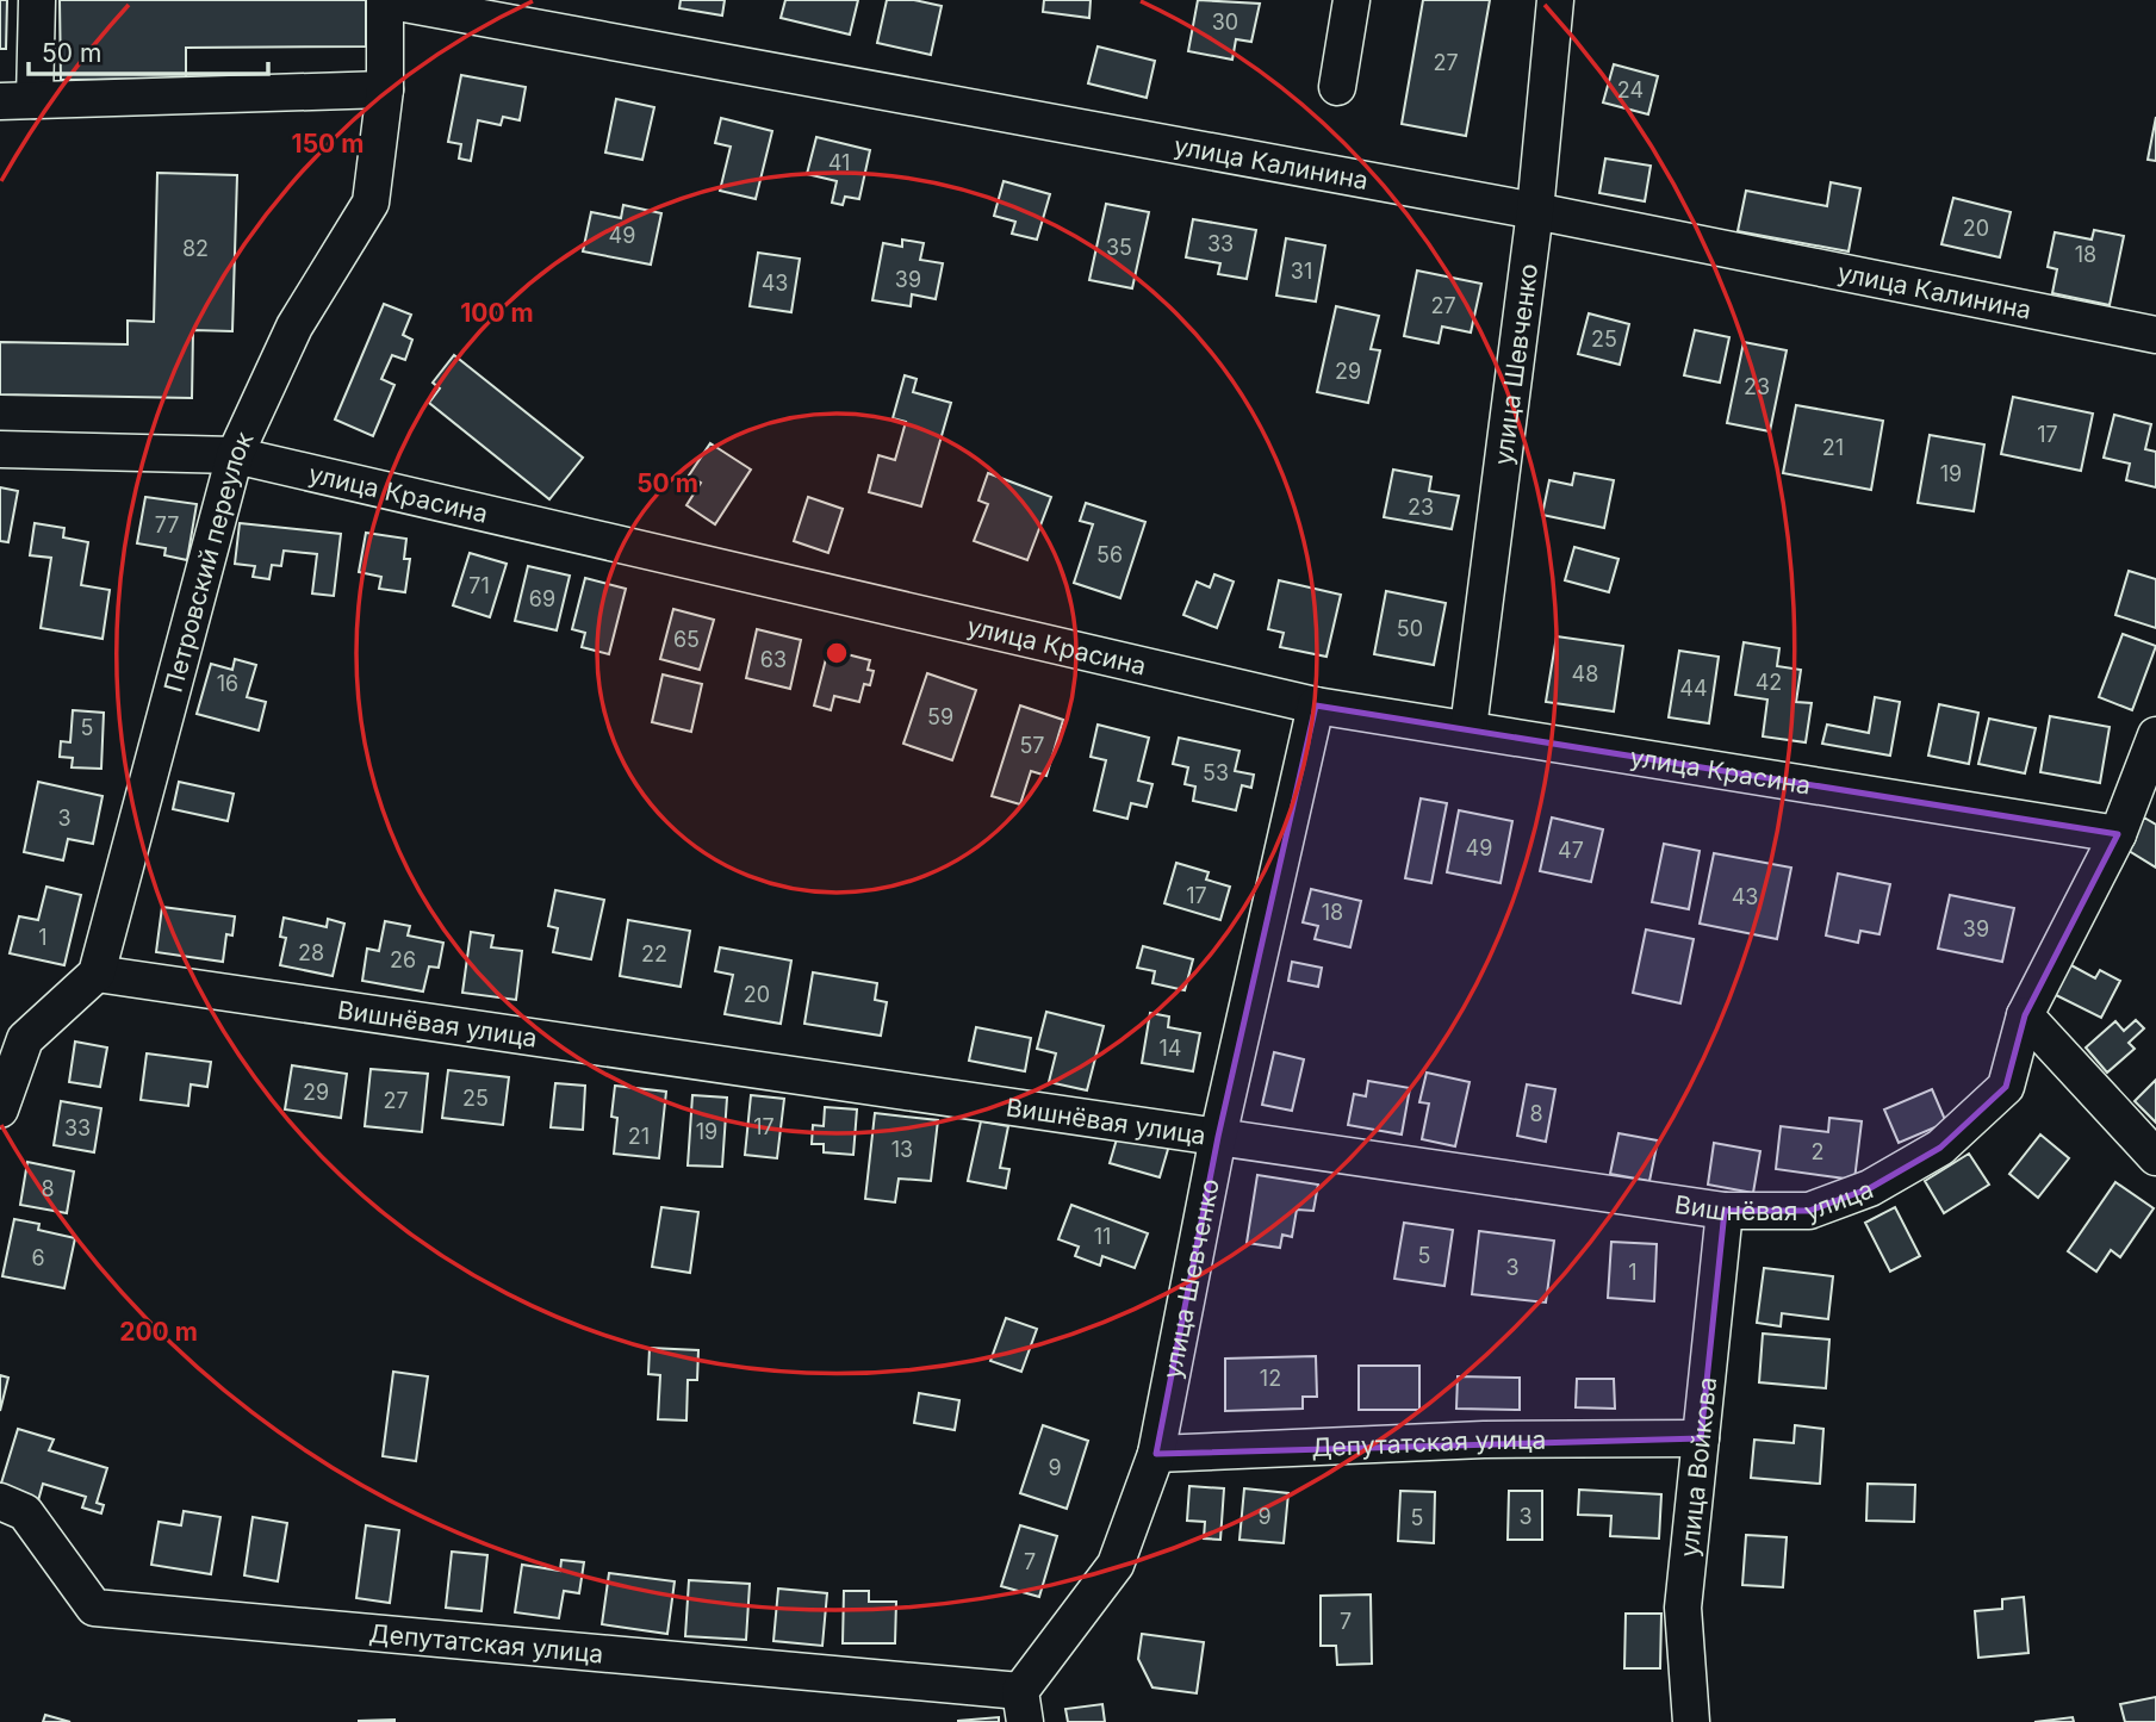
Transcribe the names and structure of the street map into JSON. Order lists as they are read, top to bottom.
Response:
{
  "streets": {
    "street": [
      "улица Калинина",
      "улица Шевченко",
      "улица Красина",
      "Петровский переулок",
      "Вишнёвая улица",
      "Депутатская улица",
      "улица Войкова"
    ]
  },
  "crossings": [
    ["улица Калинина", "улица Шевченко"],
    ["улица Калинина", "Петровский переулок"],
    ["улица Шевченко", "улица Красина"],
    ["улица Шевченко", "Вишнёвая улица"],
    ["улица Шевченко", "Депутатская улица"],
    ["улица Красина", "Петровский переулок"],
    ["улица Красина", "Вишнёвая улица"],
    ["Петровский переулок", "Вишнёвая улица"],
    ["Вишнёвая улица", "улица Войкова"],
    ["Депутатская улица", "улица Войкова"]
  ],
  "house_numbers": [
    "30",
    "27",
    "24",
    "41",
    "20",
    "49",
    "33",
    "35",
    "82",
    "18",
    "31",
    "39",
    "43",
    "27",
    "25",
    "29",
    "23",
    "17",
    "21",
    "19",
    "23",
    "77",
    "56",
    "71",
    "69",
    "50",
    "65",
    "63",
    "48",
    "42",
    "16",
    "44",
    "59",
    "5",
    "57",
    "53",
    "3",
    "49",
    "47",
    "17",
    "43",
    "18",
    "39",
    "1",
    "28",
    "22",
    "26",
    "20",
    "14",
    "29",
    "25",
    "27",
    "8",
    "17",
    "33",
    "19",
    "21",
    "13",
    "2",
    "8",
    "11",
    "5",
    "6",
    "3",
    "1",
    "12",
    "9",
    "9",
    "3",
    "5",
    "7",
    "7"
  ],
  "scale_bar": "50 m",
  "rings": [
    "150 m",
    "100 m",
    "50 m",
    "200 m"
  ]
}
